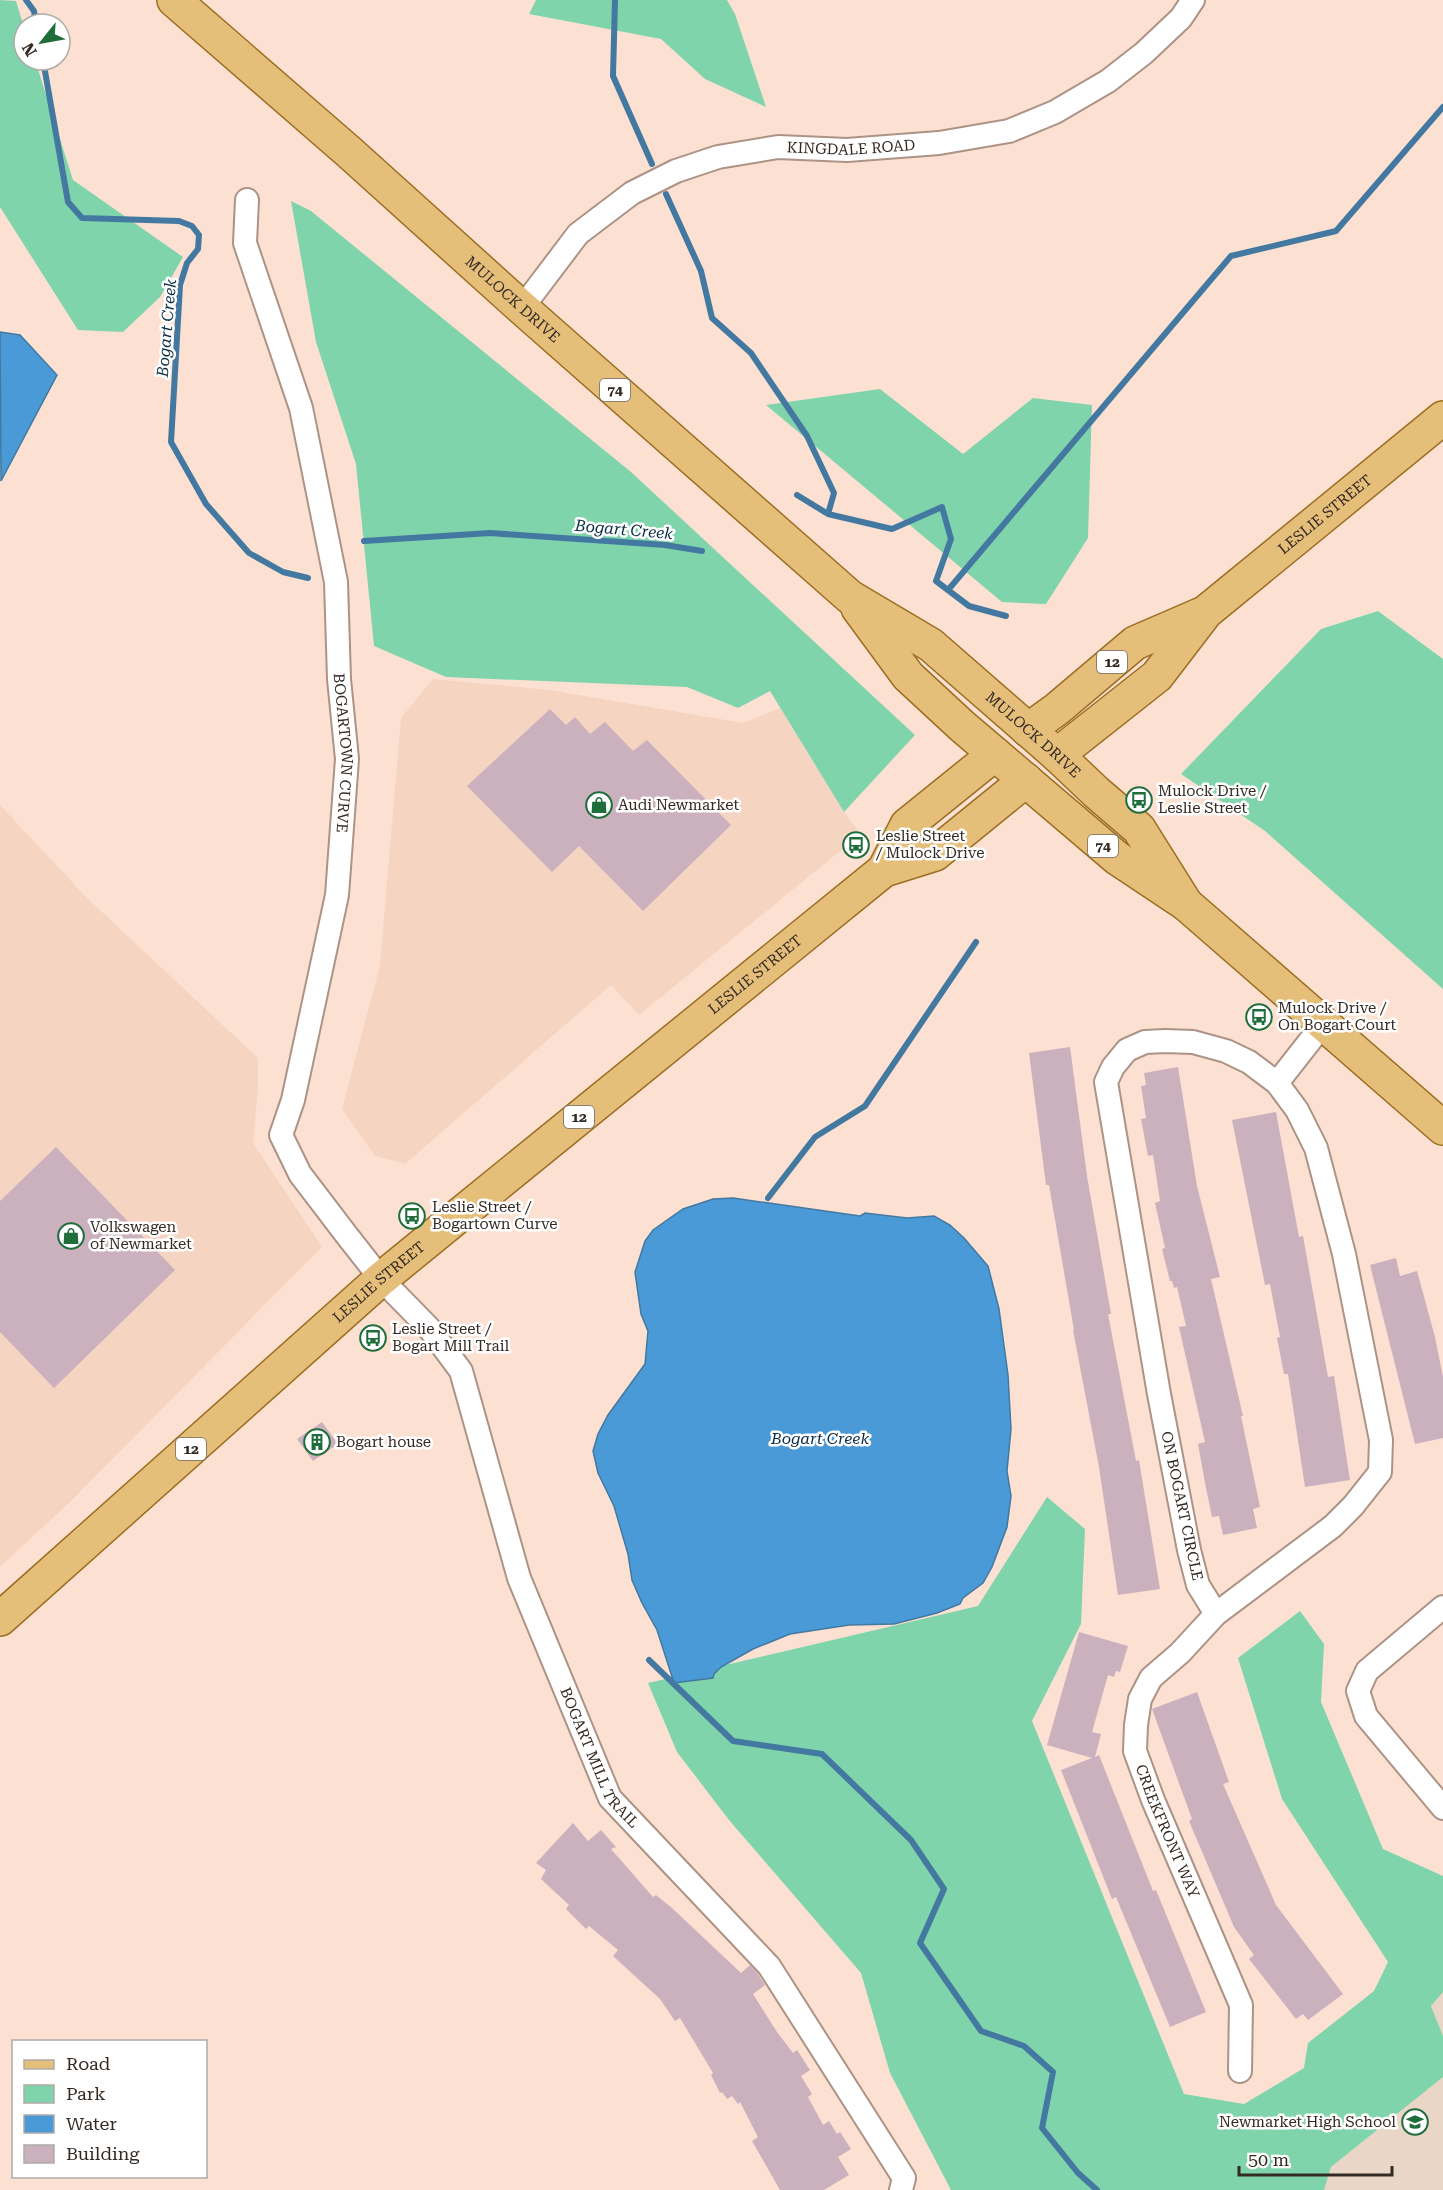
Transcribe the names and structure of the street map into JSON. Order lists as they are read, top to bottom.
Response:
{
  "streets": {
    "main road": [
      "MULOCK DRIVE",
      "74",
      "LESLIE STREET",
      "12"
    ],
    "street": [
      "KINGDALE ROAD",
      "BOGARTOWN CURVE",
      "ON BOGART CIRCLE",
      "BOGART MILL TRAIL",
      "CREEKFRONT WAY"
    ]
  },
  "crossings": [
    ["KINGDALE ROAD", "MULOCK DRIVE"],
    ["MULOCK DRIVE", "LESLIE STREET"],
    ["LESLIE STREET", "BOGARTOWN CURVE"],
    ["LESLIE STREET", "BOGART MILL TRAIL"],
    ["BOGARTOWN CURVE", "BOGART MILL TRAIL"],
    ["ON BOGART CIRCLE", "CREEKFRONT WAY"]
  ],
  "water": ["Bogart Creek"],
  "places": {
    "bus stop": [
      "Mulock Drive / Leslie Street",
      "Leslie Street / Mulock Drive",
      "Mulock Drive / On Bogart Court",
      "Leslie Street / Bogartown Curve",
      "Leslie Street / Bogart Mill Trail"
    ],
    "shop": ["Audi Newmarket", "Volkswagen of Newmarket"],
    "building": ["Bogart house"],
    "school or university": ["Newmarket High School"]
  },
  "legend": [
    "Road",
    "Park",
    "Water",
    "Building"
  ],
  "scale_bar": "50 m",
  "north": "bottom left"
}
